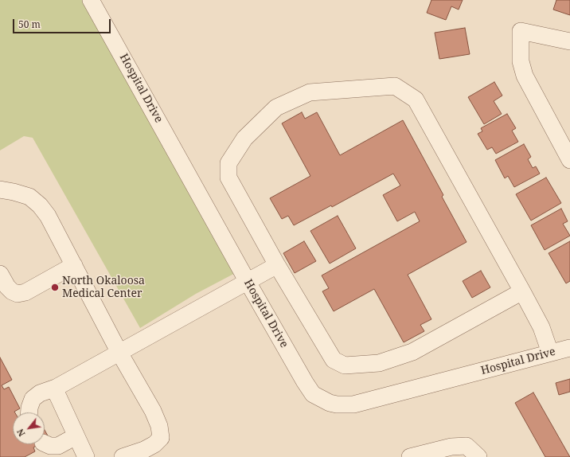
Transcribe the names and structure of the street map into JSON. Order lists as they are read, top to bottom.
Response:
{
  "streets": {
    "street": ["Hospital Drive"]
  },
  "places": ["North Okaloosa Medical Center"],
  "scale_bar": "50 m",
  "north": "bottom left"
}
